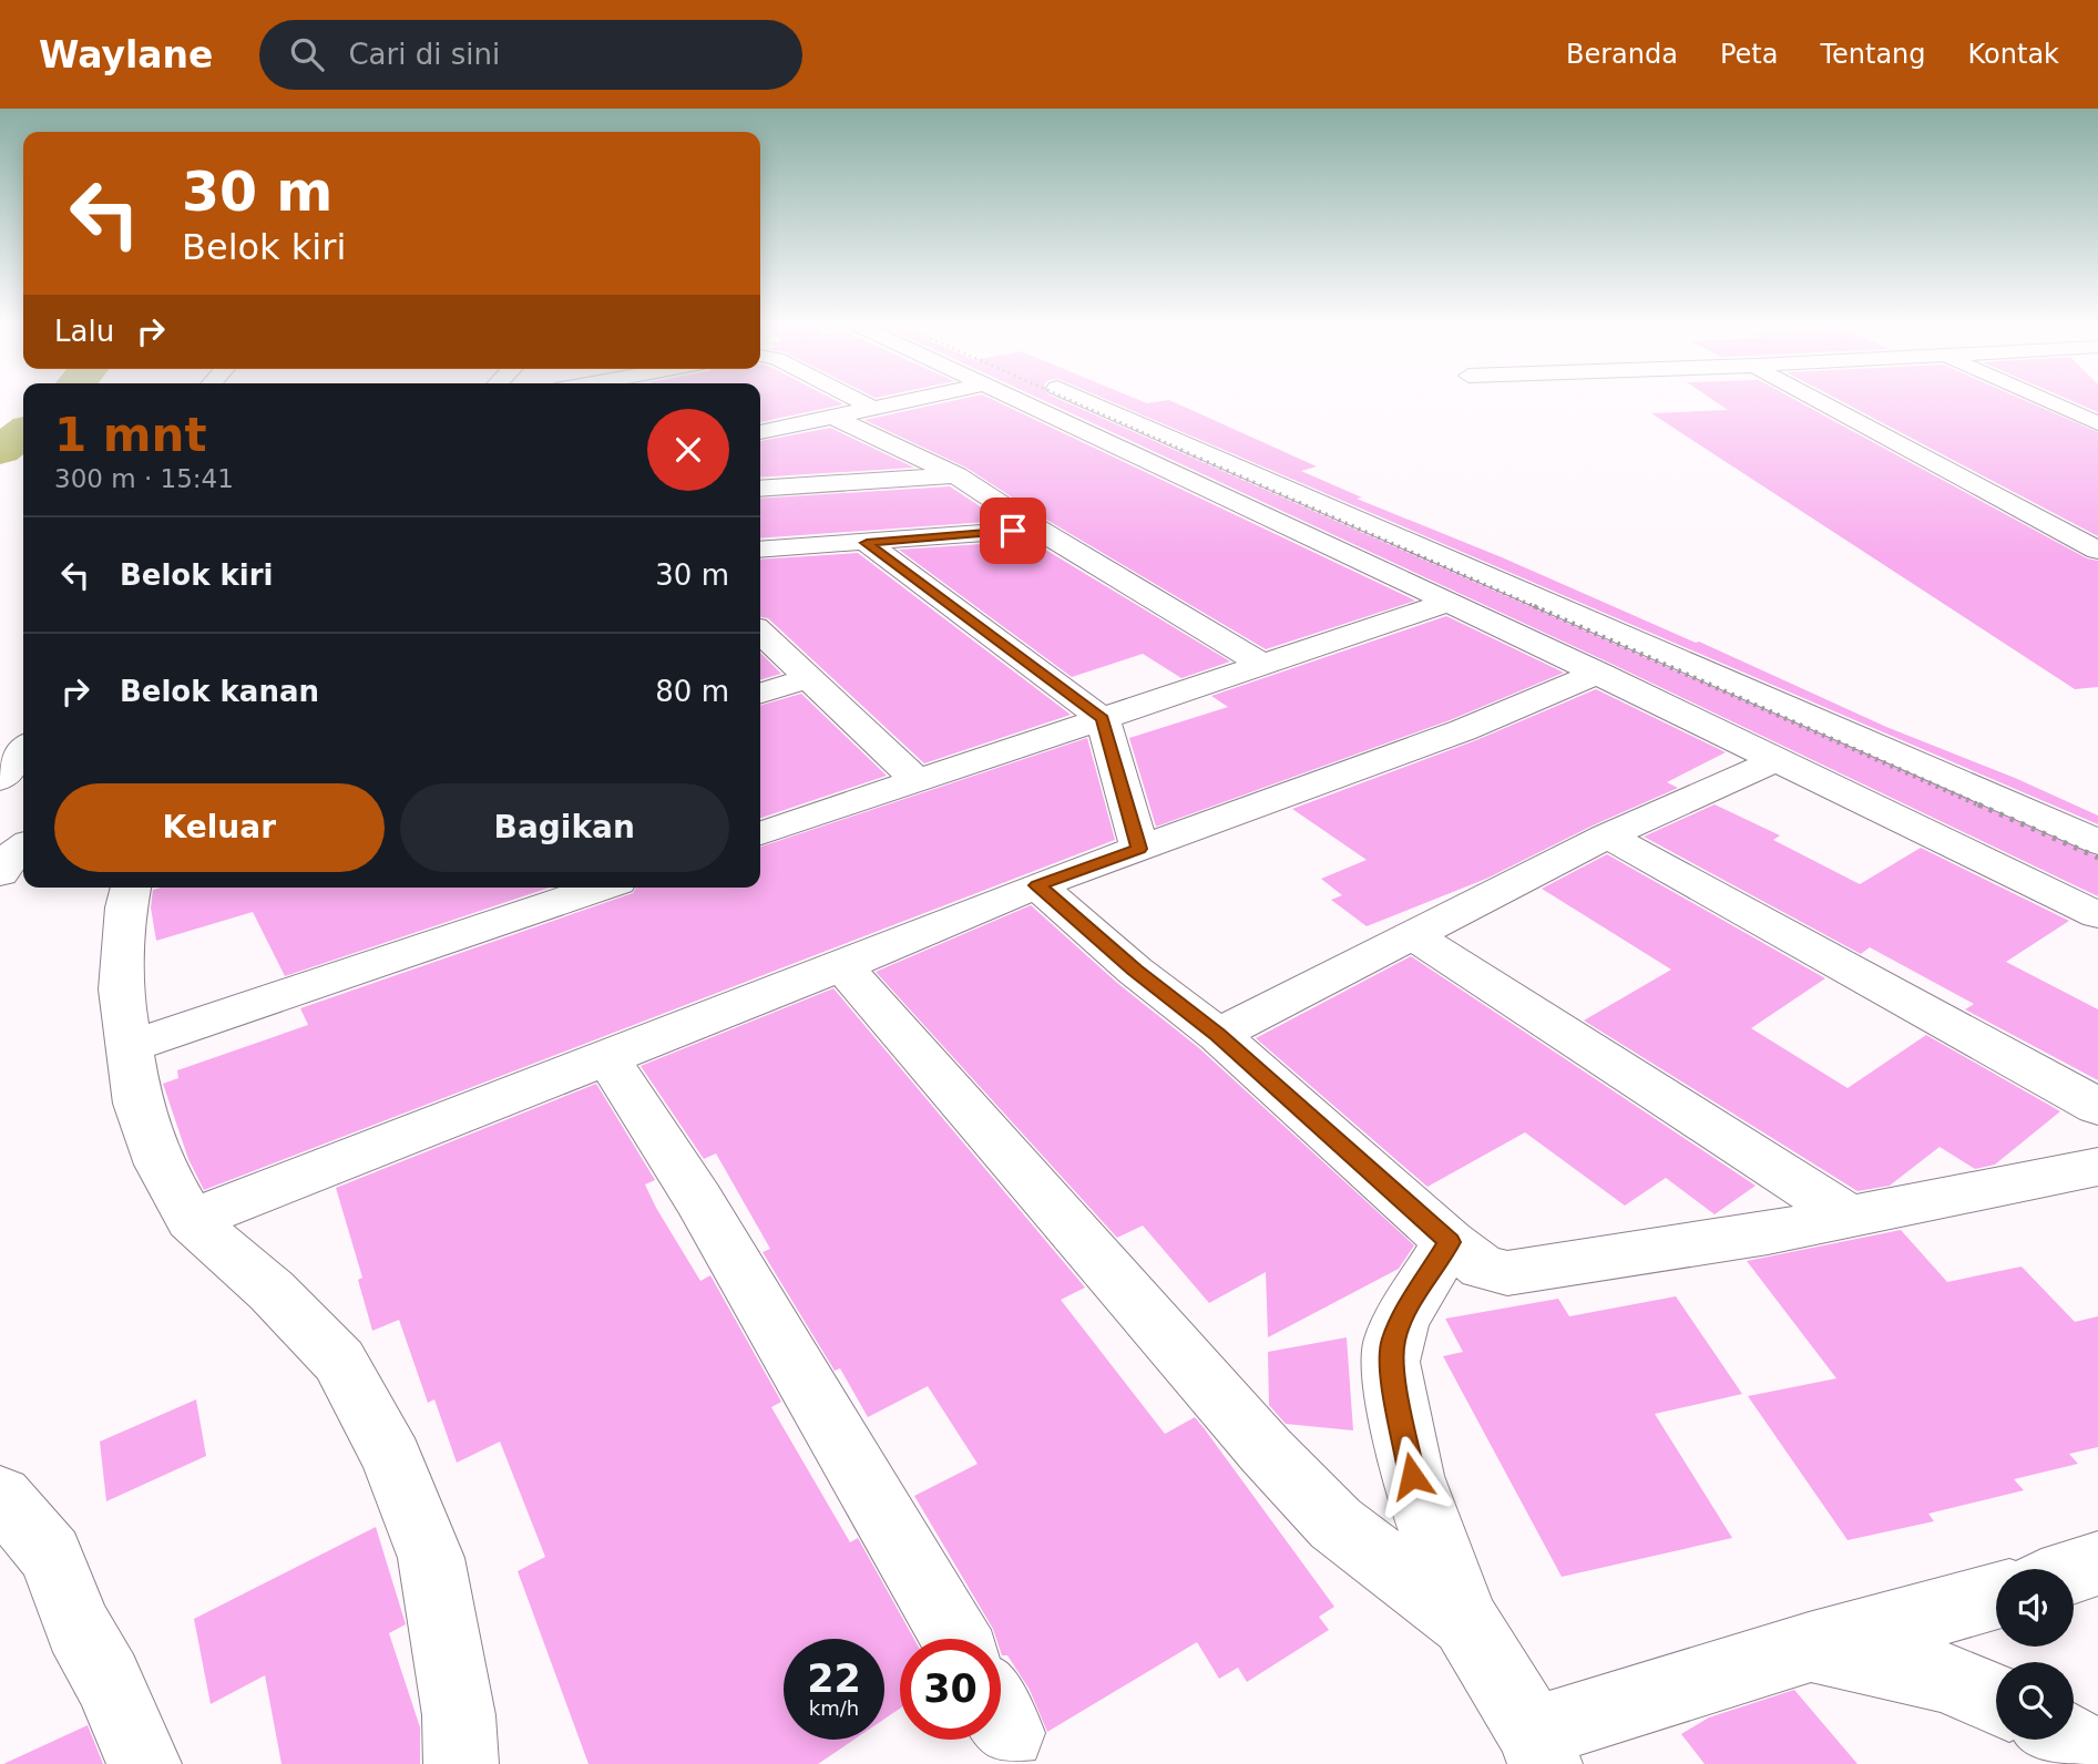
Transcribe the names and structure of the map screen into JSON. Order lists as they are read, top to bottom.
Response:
{
  "page": {
    "header": "Waylane",
    "search": "Cari di sini",
    "nav": [
      "Beranda",
      "Peta",
      "Tentang",
      "Kontak"
    ],
    "turn": ["30 m", "Belok kiri"],
    "then": "Lalu",
    "heading": ["1 mnt", "300 m · 15:41"],
    "list": [
      {
        "name": "Belok kiri",
        "value": "30 m"
      },
      {
        "name": "Belok kanan",
        "value": "80 m"
      }
    ],
    "buttons": ["Keluar", "Bagikan"],
    "speed": "22 km/h",
    "limit": "30"
  }
}
